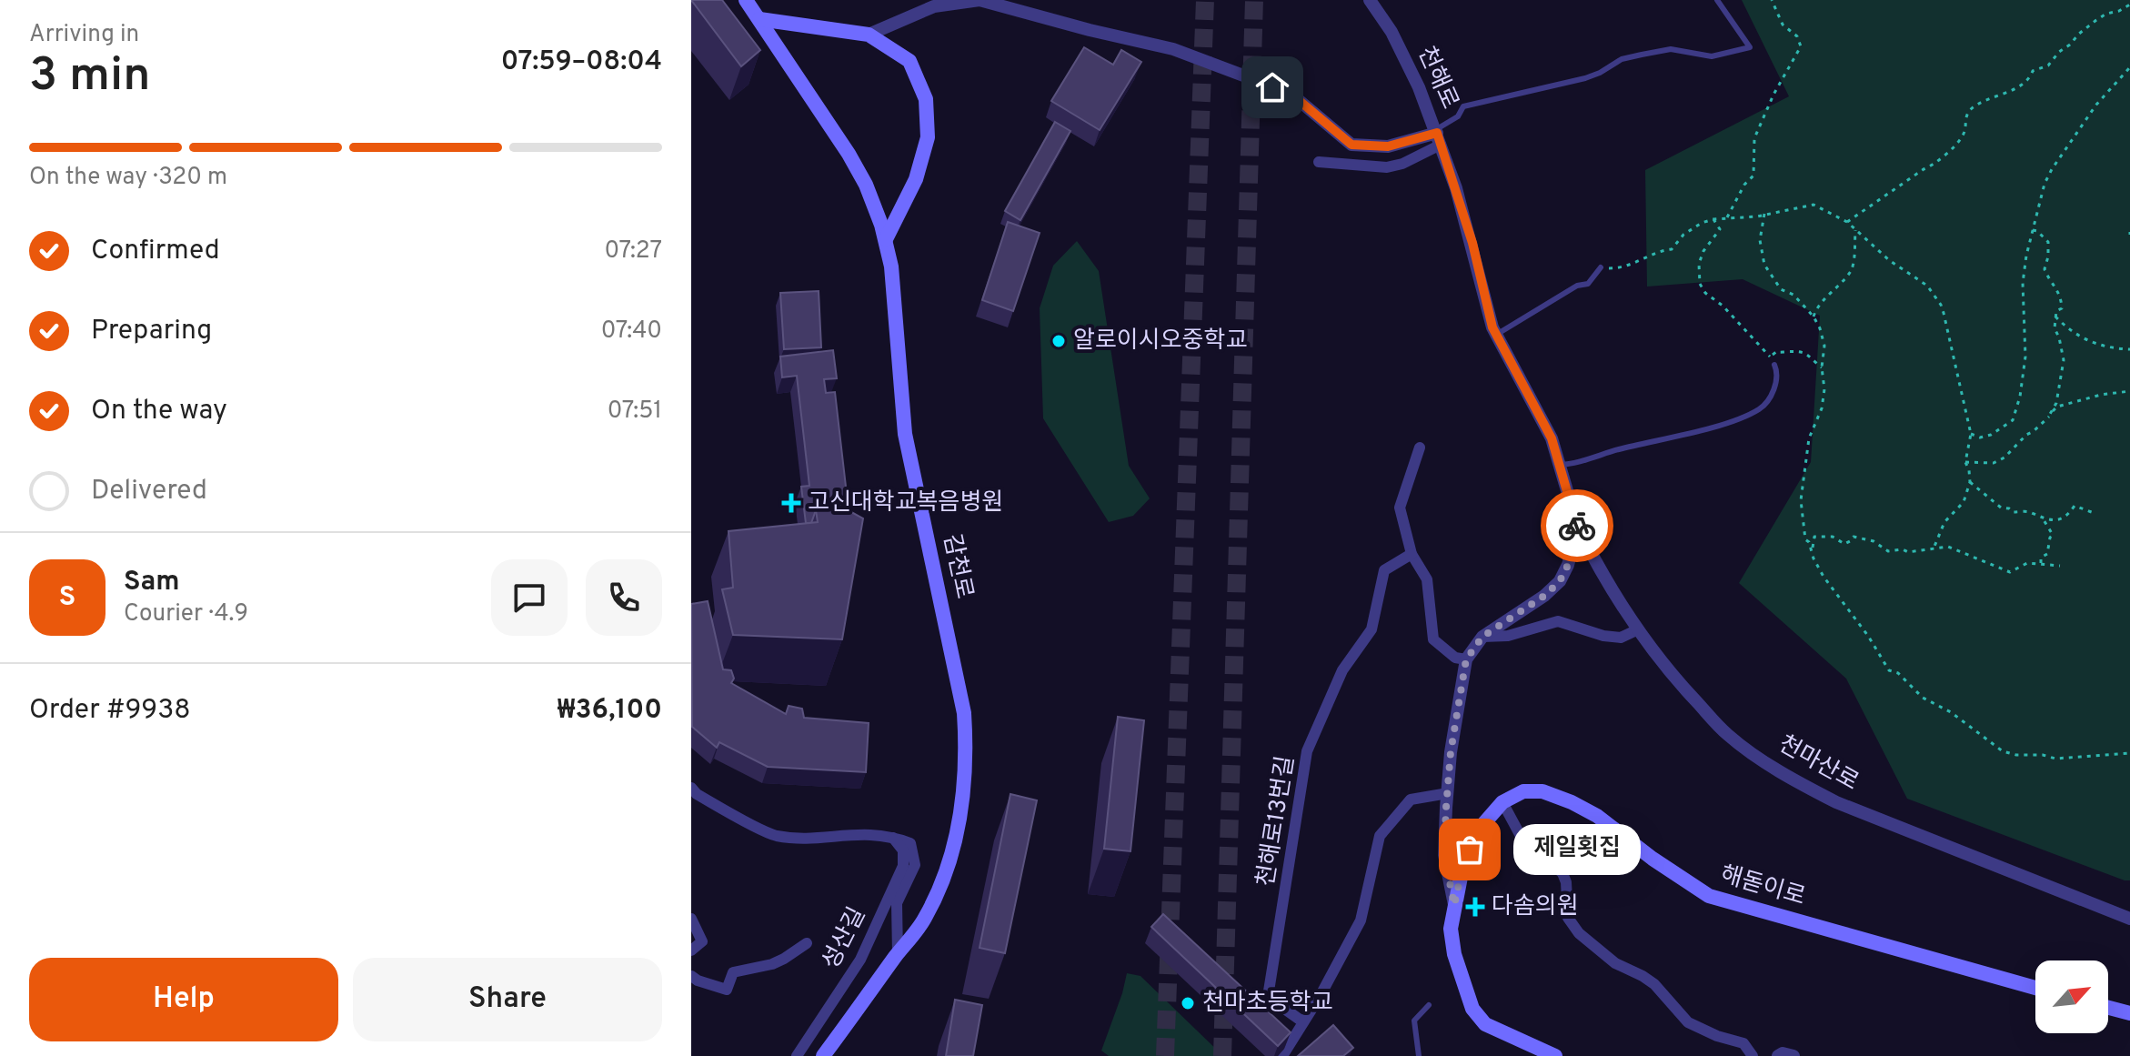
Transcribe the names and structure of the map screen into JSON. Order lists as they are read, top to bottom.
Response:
{
  "streets": {
    "main road": ["감천로", "해돋이로"],
    "street": [
      "천해로",
      "천마산로",
      "천해로13번길",
      "성산길"
    ]
  },
  "crossings": [
    ["천해로", "천마산로"],
    ["감천로", "성산길"]
  ],
  "places": {
    "other": ["알로이시오중학교", "제일횟집", "천마초등학교"],
    "health": ["고신대학교복음병원", "다솜의원"]
  },
  "north": "top right",
  "page": {
    "heading": ["3 min", "Arriving in", "07:59–08:04"],
    "panel": [
      "Sam",
      "Courier · 4.9",
      "Order #9938",
      "₩36,100"
    ],
    "bar": "On the way · 320 m",
    "list": [
      ["Confirmed", "07:27"],
      ["Preparing", "07:40"],
      ["On the way", "07:51"],
      "Delivered"
    ],
    "round": "S",
    "bubble": "제일횟집",
    "buttons": ["Help", "Share"]
  }
}
